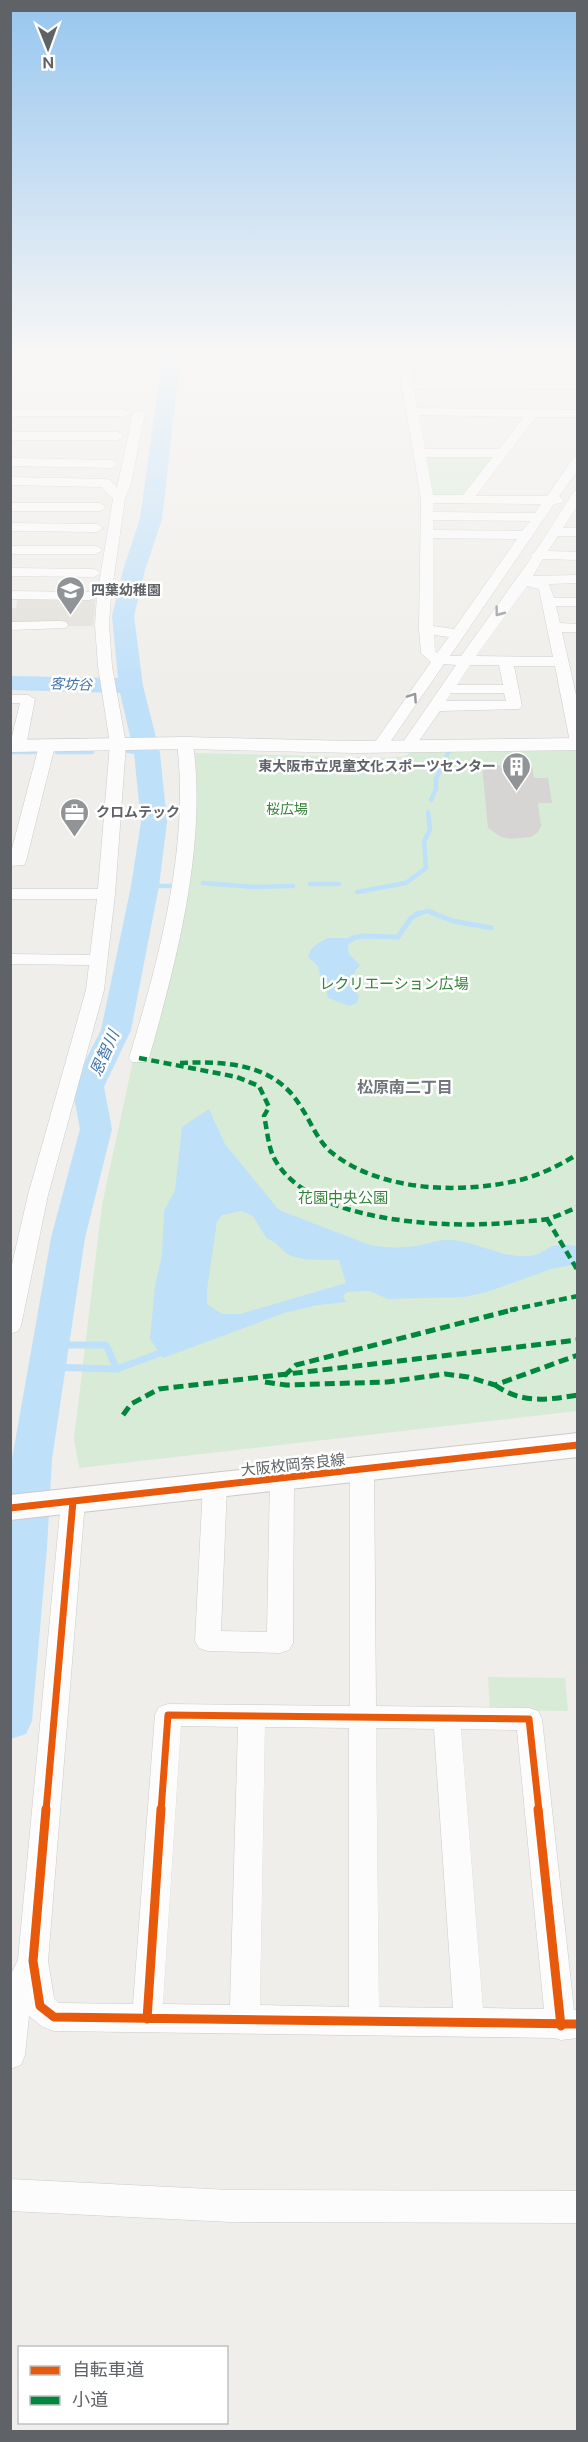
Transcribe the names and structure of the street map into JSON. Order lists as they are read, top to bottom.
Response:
{
  "streets": {
    "main road": ["大阪枚岡奈良線"]
  },
  "districts": ["松原南二丁目"],
  "water": ["客坊谷", "恩智川"],
  "parks": ["桜広場", "レクリエーション広場", "花園中央公園"],
  "places": {
    "school or university": ["四葉幼稚園"],
    "building": ["東大阪市立児童文化スポーツセンター"],
    "office": ["クロムテック"]
  },
  "legend": ["自転車道", "小道"],
  "north": "bottom"
}
